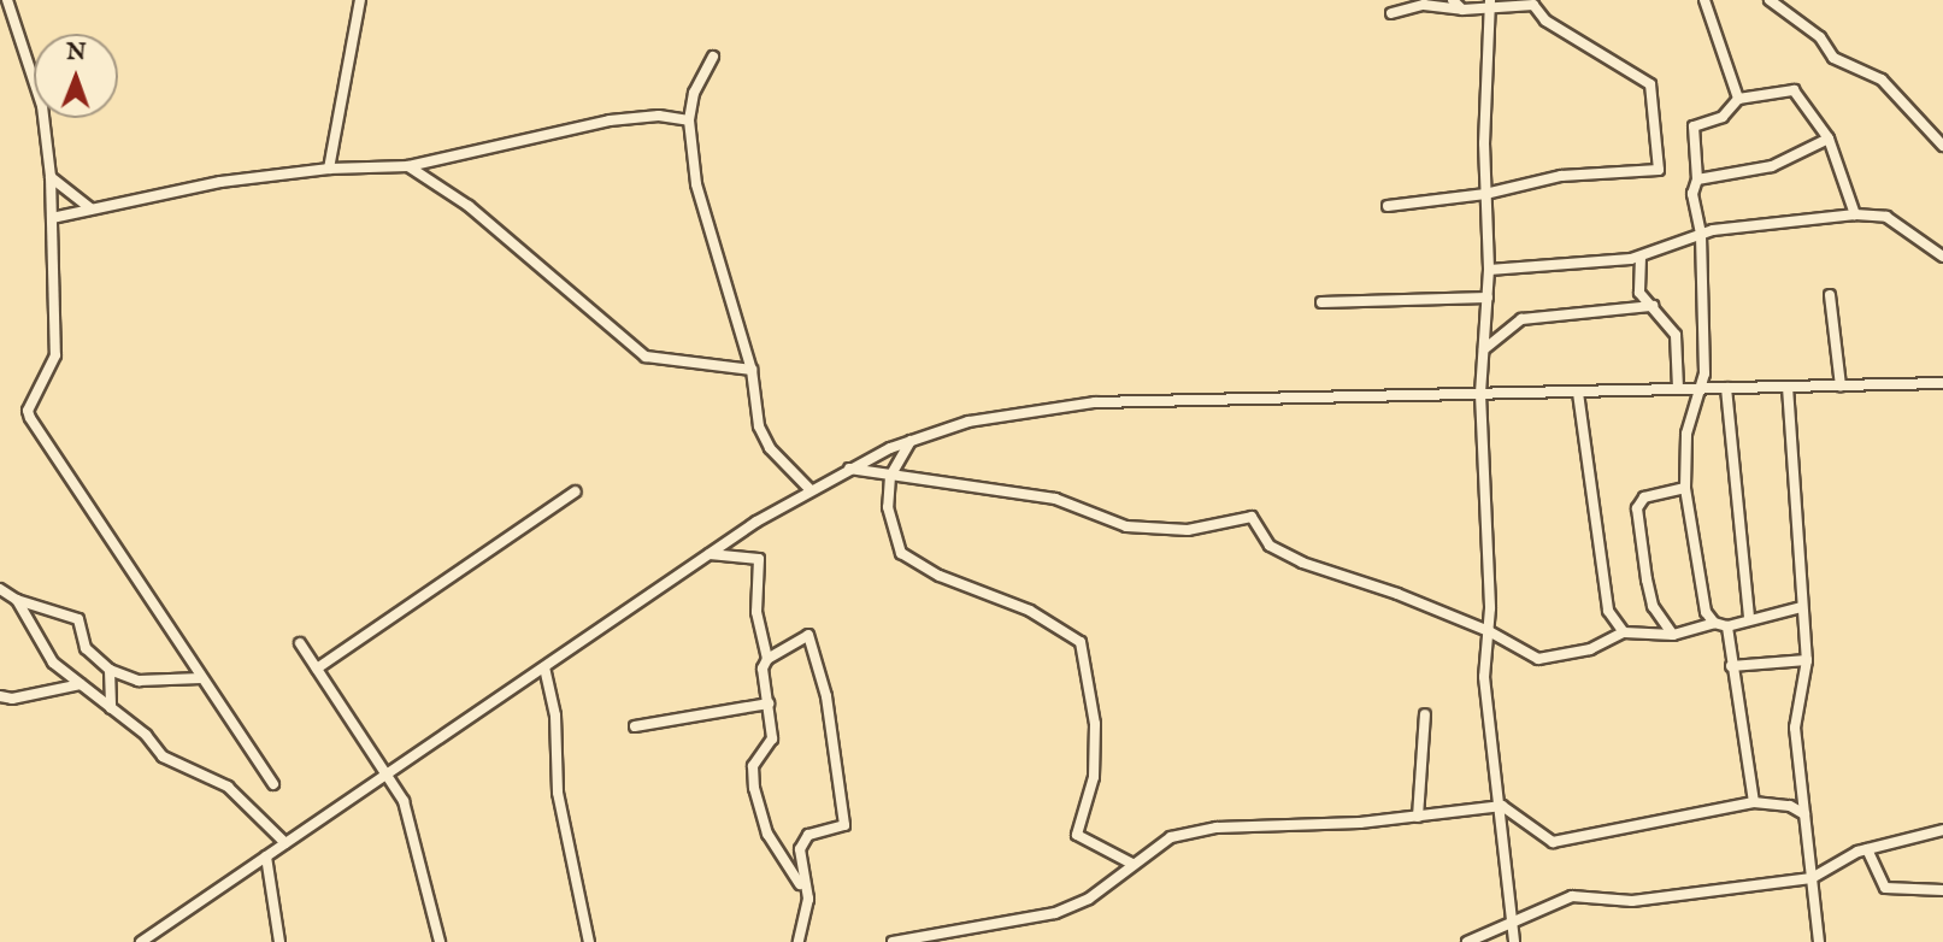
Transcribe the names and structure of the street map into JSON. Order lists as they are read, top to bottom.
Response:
{
  "north": "top"
}
